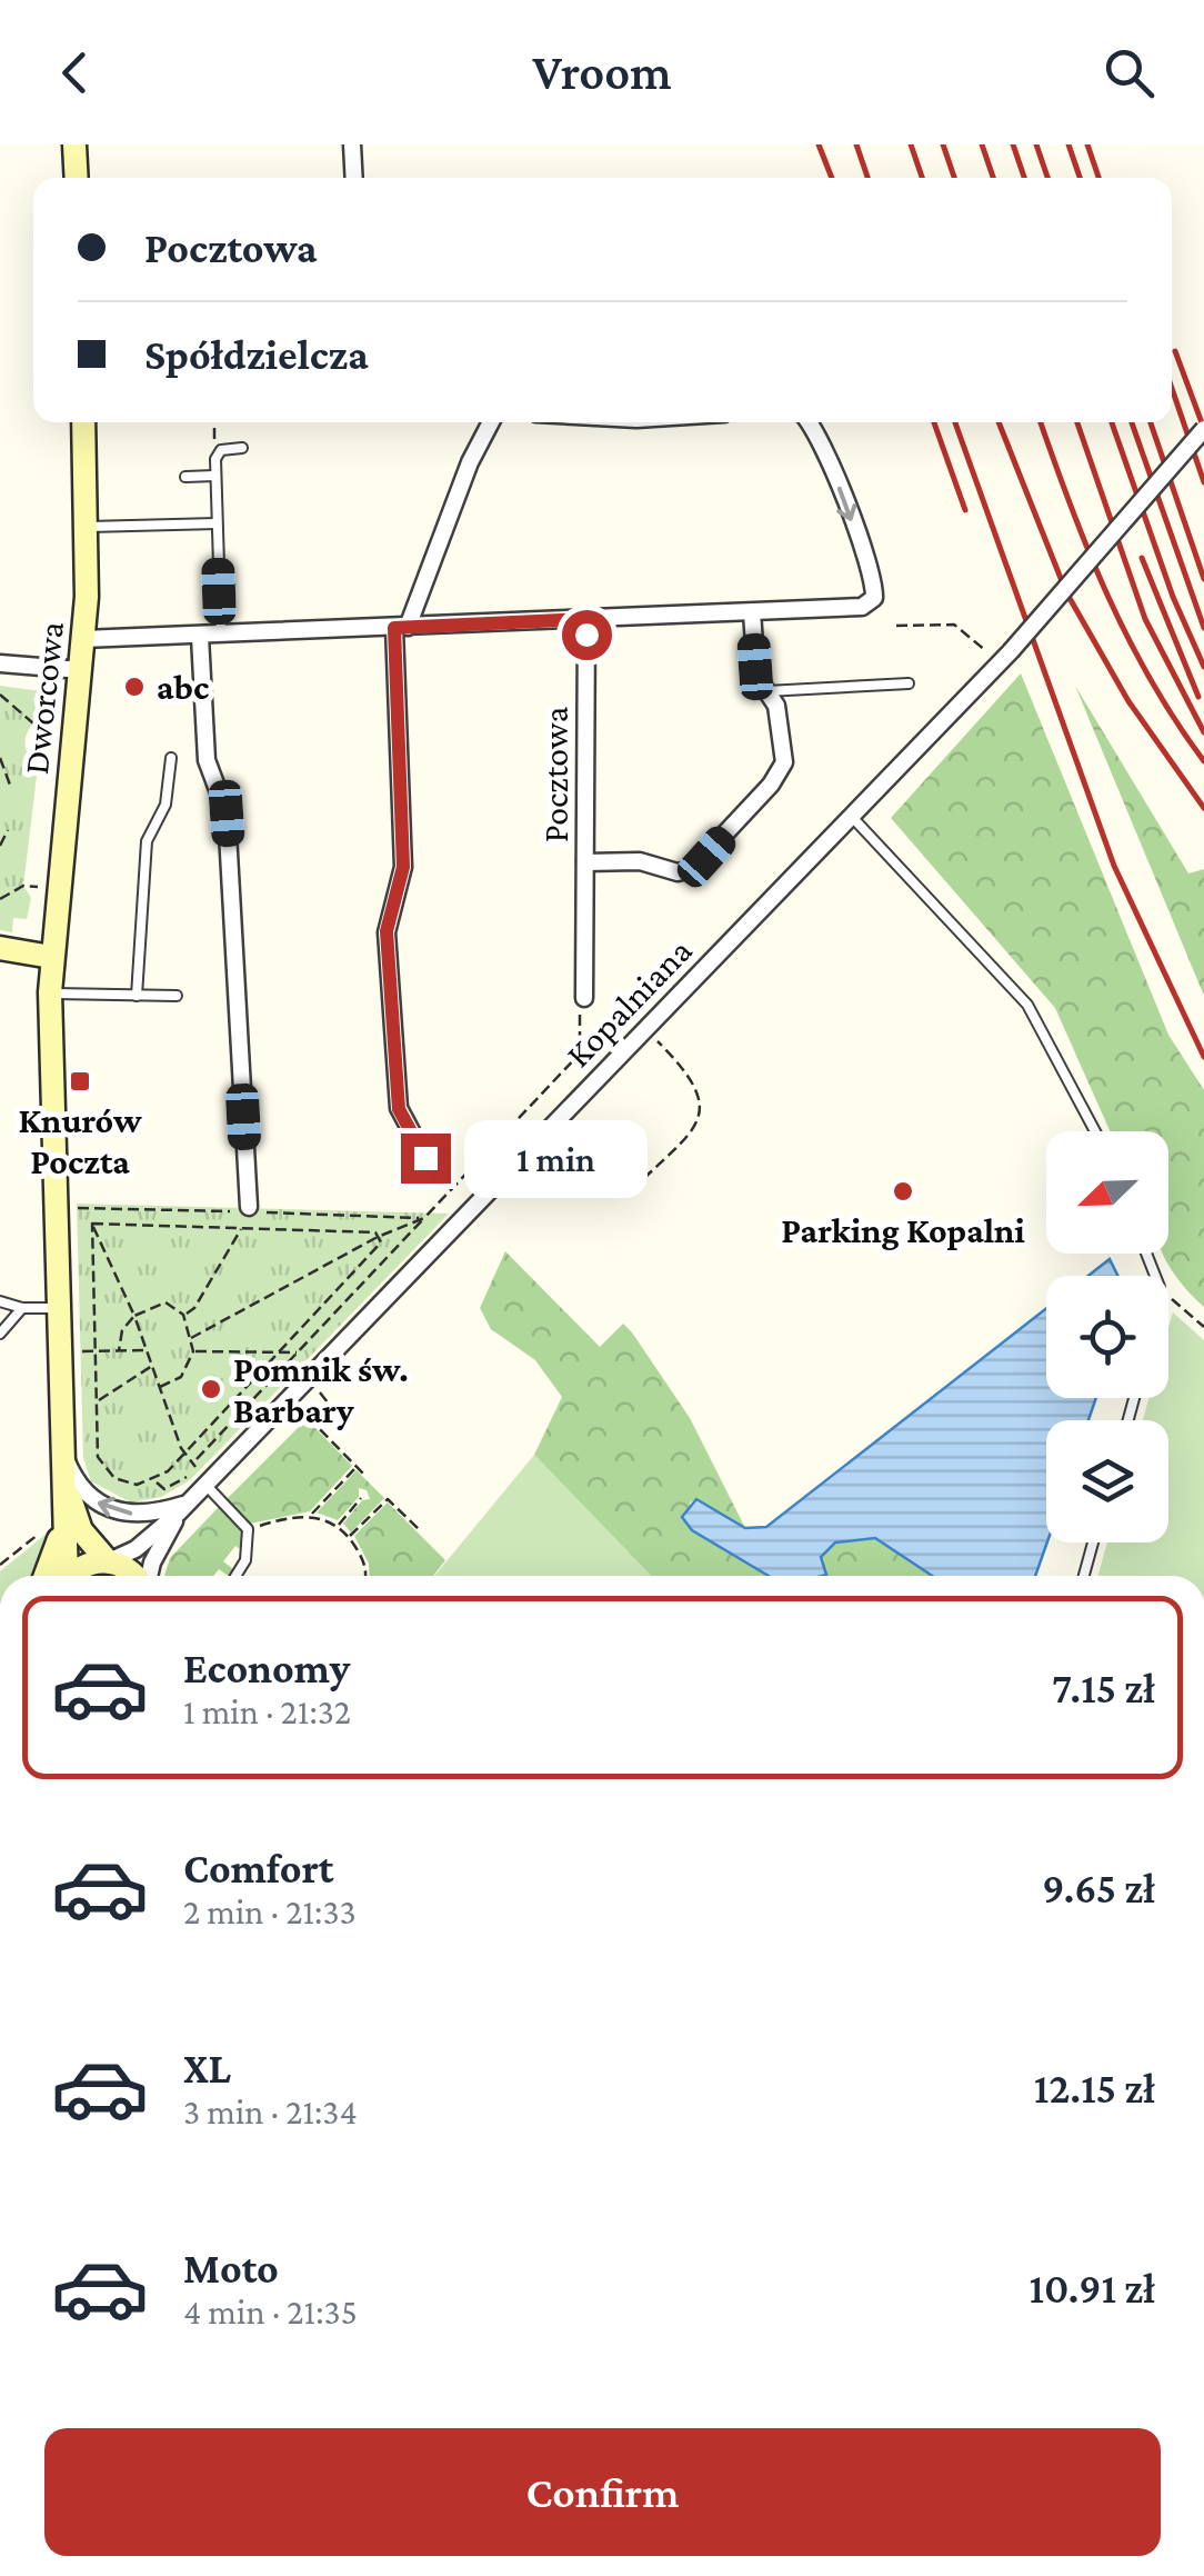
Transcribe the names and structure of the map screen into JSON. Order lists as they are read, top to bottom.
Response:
{
  "streets": {
    "main road": ["Dworcowa"],
    "street": ["Pocztowa", "Kopalniana"]
  },
  "crossings": [
    ["Dworcowa", "Kopalniana"]
  ],
  "places": {
    "other": ["abc", "Parking Kopalni", "Pomnik św. Barbary"],
    "transit": ["Knurów Poczta"]
  },
  "north": "bottom left",
  "page": {
    "header": "Vroom",
    "banner": ["Pocztowa", "Spółdzielcza"],
    "bubble": "1 min",
    "list": [
      {
        "name": "Economy",
        "note": "1 min · 21:32",
        "value": "7.15 zł"
      },
      {
        "name": "Comfort",
        "note": "2 min · 21:33",
        "value": "9.65 zł"
      },
      {
        "name": "XL",
        "note": "3 min · 21:34",
        "value": "12.15 zł"
      },
      {
        "name": "Moto",
        "note": "4 min · 21:35",
        "value": "10.91 zł"
      }
    ],
    "buttons": "Confirm"
  }
}
